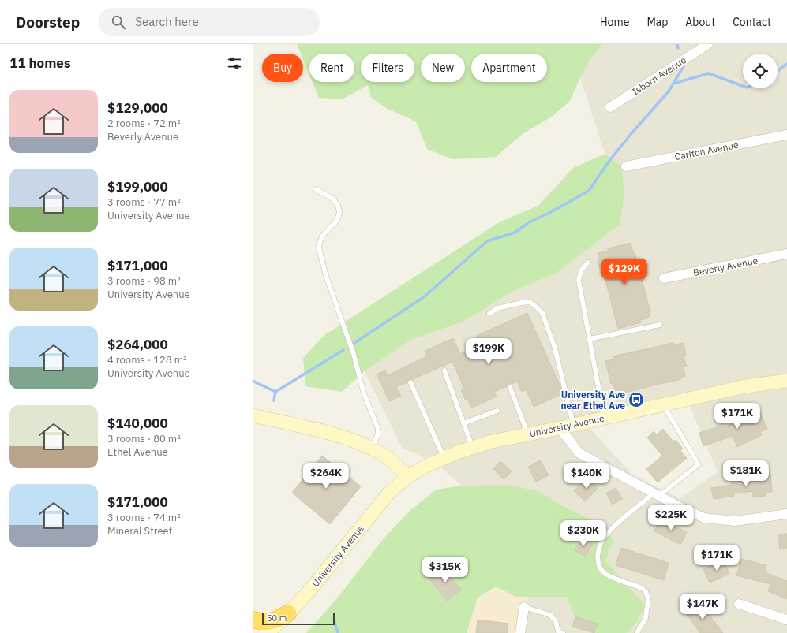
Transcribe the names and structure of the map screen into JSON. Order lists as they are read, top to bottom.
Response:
{
  "streets": {
    "main road": ["University Avenue"],
    "street": ["Isborn Avenue", "Carlton Avenue", "Beverly Avenue"]
  },
  "places": {
    "bus stop": ["University Ave near Ethel Ave"]
  },
  "scale_bar": "50 m",
  "page": {
    "header": "Doorstep",
    "search": "Search here",
    "nav": [
      "Home",
      "Map",
      "About",
      "Contact"
    ],
    "heading": "11 homes",
    "chip": [
      "Buy",
      "Rent",
      "Filters",
      "New",
      "Apartment"
    ],
    "list": [
      {
        "name": "$129,000",
        "note": "2 rooms · 72 m² · Beverly Avenue"
      },
      {
        "name": "$199,000",
        "note": "3 rooms · 77 m² · University Avenue"
      },
      {
        "name": "$171,000",
        "note": "3 rooms · 98 m² · University Avenue"
      },
      {
        "name": "$264,000",
        "note": "4 rooms · 128 m² · University Avenue"
      },
      {
        "name": "$140,000",
        "note": "3 rooms · 80 m² · Ethel Avenue"
      },
      {
        "name": "$171,000",
        "note": "3 rooms · 74 m² · Mineral Street"
      }
    ],
    "price": [
      "$129K",
      "$199K",
      "$171K",
      "$181K",
      "$264K",
      "$140K",
      "$225K",
      "$230K",
      "$171K",
      "$315K",
      "$147K"
    ],
    "scale": "50 m"
  }
}
